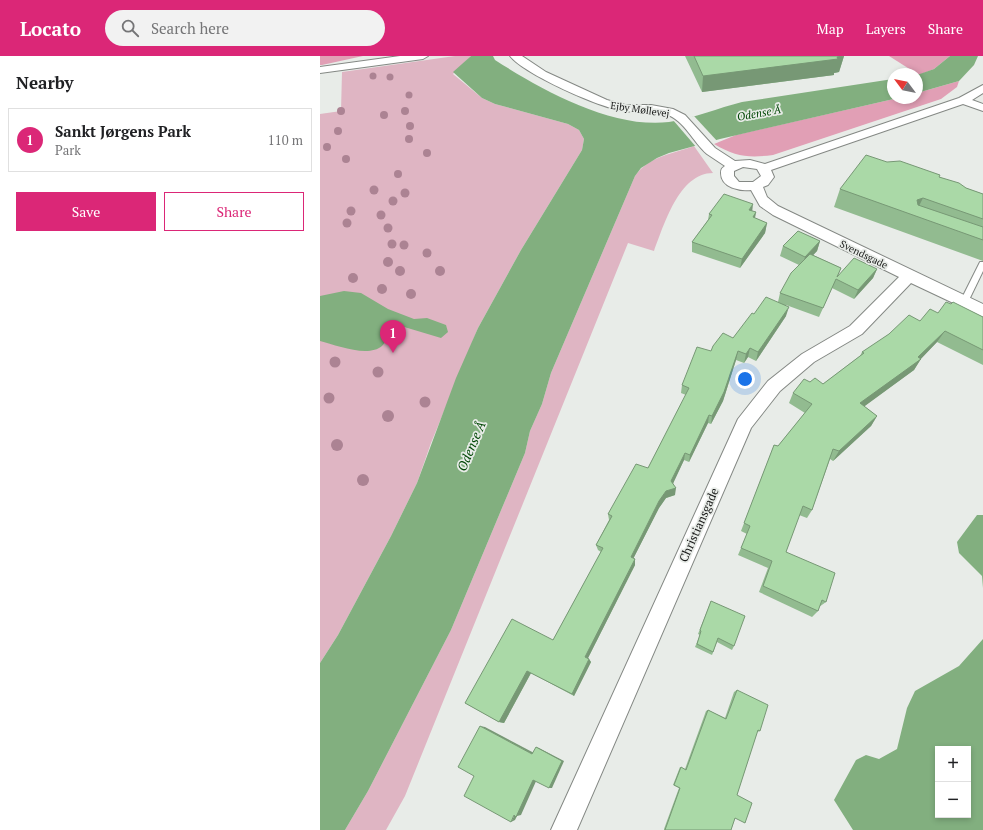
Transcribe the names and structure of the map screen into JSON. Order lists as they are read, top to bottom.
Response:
{
  "streets": {
    "street": ["Ejby Møllevej", "Svendsgade", "Christiansgade"]
  },
  "crossings": [
    ["Svendsgade", "Christiansgade"]
  ],
  "water": ["Odense Å"],
  "north": "top left",
  "page": {
    "header": "Locato",
    "search": "Search here",
    "nav": ["Map", "Layers", "Share"],
    "heading": "Nearby",
    "list": [
      {
        "mark": "1",
        "name": "Sankt Jørgens Park",
        "note": "Park",
        "value": "110 m"
      }
    ],
    "buttons": ["Save", "Share"],
    "pins": "1",
    "map_buttons": ["+", "−"]
  }
}
